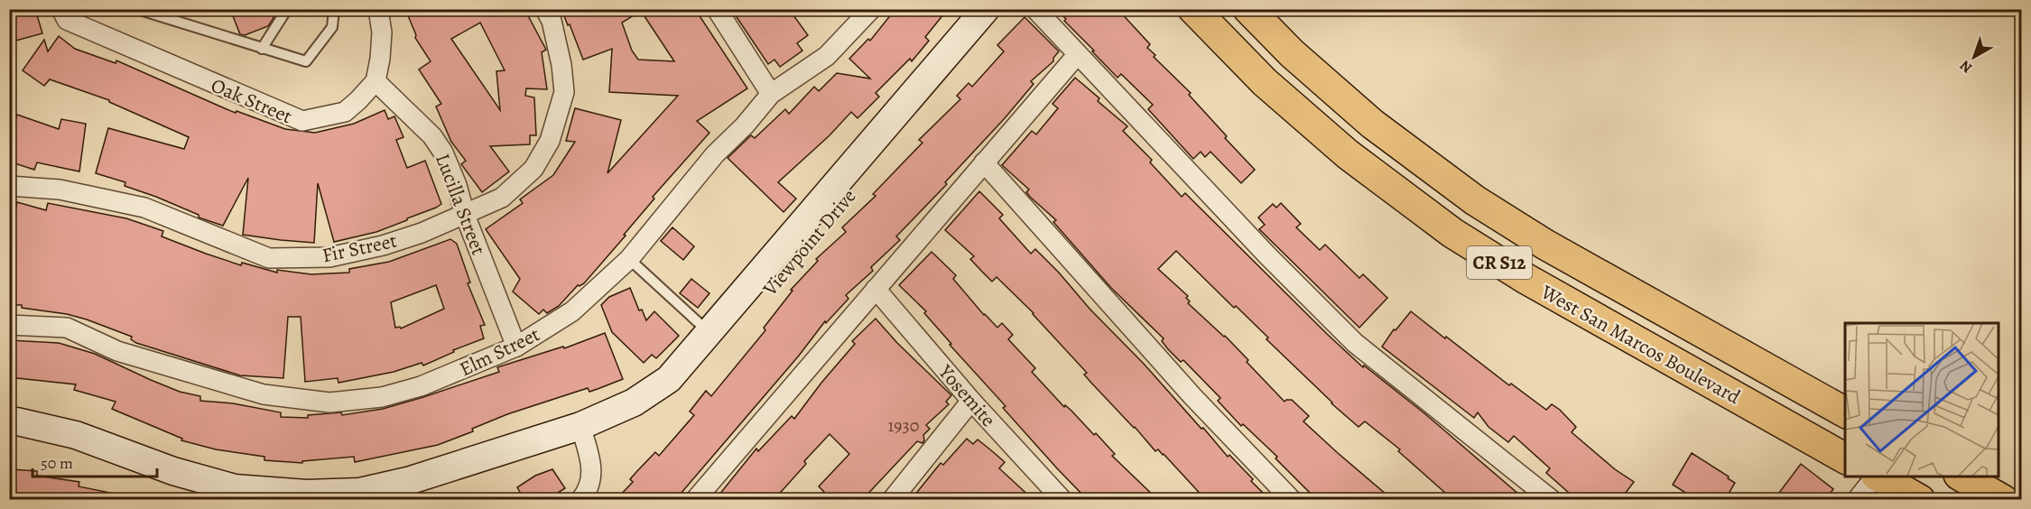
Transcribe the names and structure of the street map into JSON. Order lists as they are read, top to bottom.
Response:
{
  "streets": {
    "main road": ["CR S12", "West San Marcos Boulevard"],
    "street": [
      "Oak Street",
      "Lucilla Street",
      "Viewpoint Drive",
      "Fir Street",
      "Elm Street",
      "Yosemite"
    ]
  },
  "crossings": [
    ["Oak Street", "Lucilla Street"],
    ["Lucilla Street", "Fir Street"],
    ["Lucilla Street", "Elm Street"]
  ],
  "house_numbers": ["1930"],
  "scale_bar": "50 m",
  "north": "bottom left"
}
